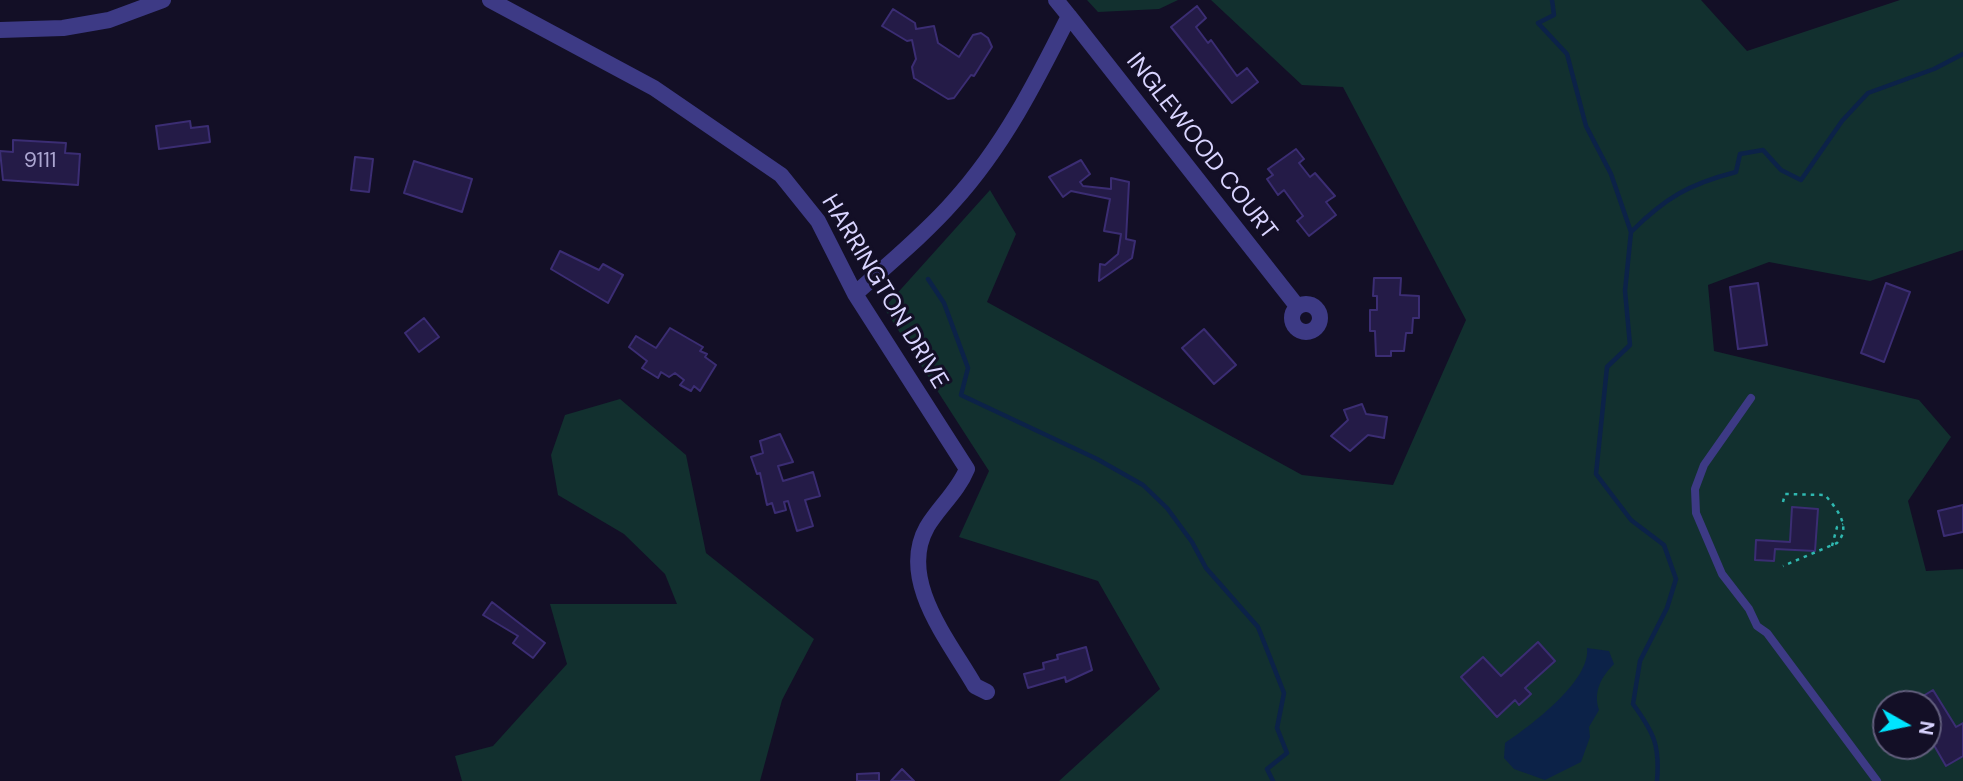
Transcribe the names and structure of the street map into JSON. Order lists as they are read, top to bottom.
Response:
{
  "streets": {
    "street": ["INGLEWOOD COURT", "HARRINGTON DRIVE"]
  },
  "house_numbers": ["9111"],
  "north": "right"
}
